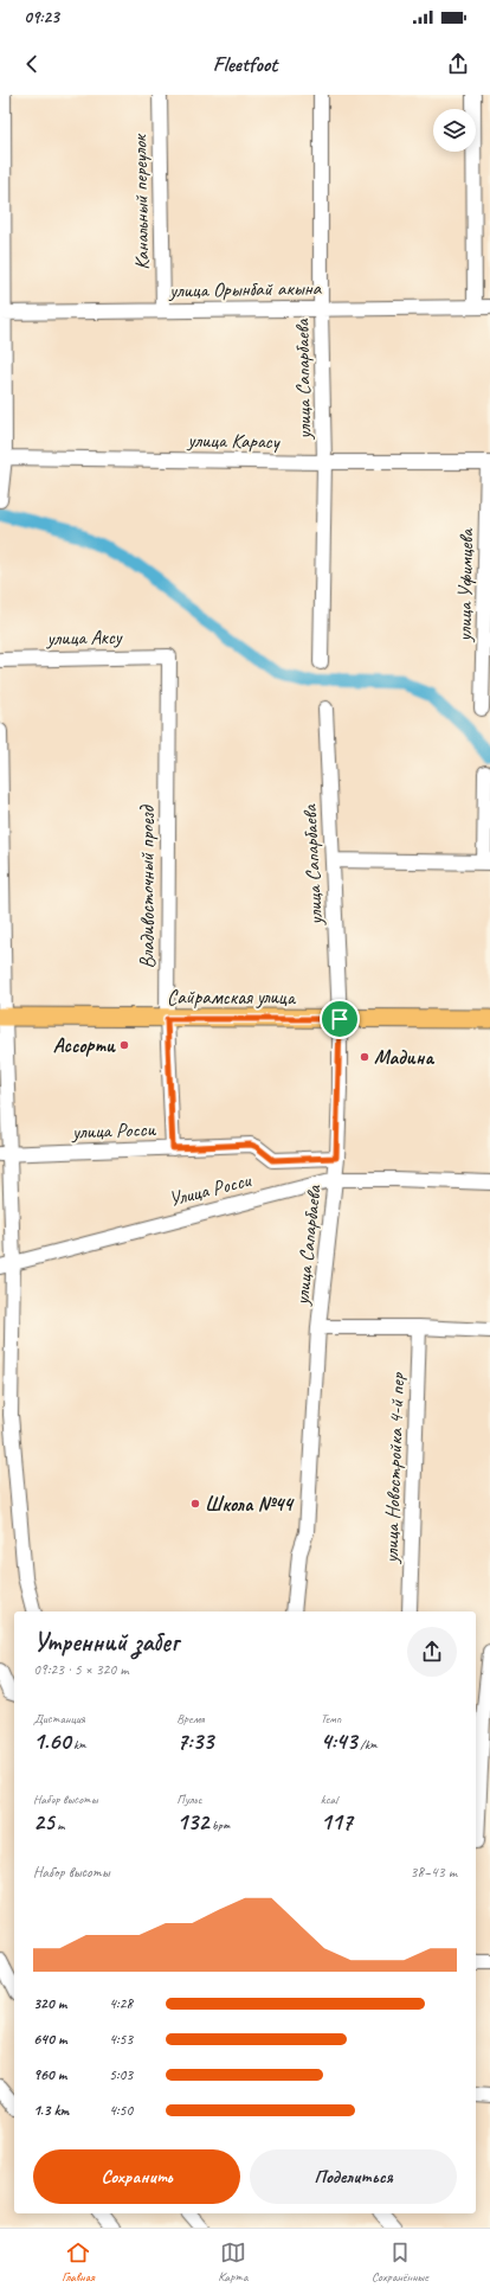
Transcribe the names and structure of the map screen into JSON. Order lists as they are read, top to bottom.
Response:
{
  "streets": {
    "main road": ["Сайрамская улица"],
    "street": [
      "Канальный переулок",
      "улица Орынбай акына",
      "улица Сапарбаева",
      "улица Карасу",
      "улица Уфимцева",
      "улица Аксу",
      "Владивосточный проезд",
      "улица Росси",
      "Улица Росси",
      "улица Новостройка 4-й пер"
    ]
  },
  "crossings": [
    ["Канальный переулок", "улица Орынбай акына"],
    ["улица Орынбай акына", "улица Сапарбаева"],
    ["улица Сапарбаева", "улица Карасу"],
    ["улица Сапарбаева", "Сайрамская улица"],
    ["улица Сапарбаева", "улица Росси"],
    ["улица Сапарбаева", "Улица Росси"],
    ["улица Карасу", "улица Уфимцева"],
    ["улица Аксу", "Владивосточный проезд"],
    ["Владивосточный проезд", "Сайрамская улица"],
    ["Владивосточный проезд", "улица Росси"]
  ],
  "places": ["Ассорти", "Мадина", "Школа №44"],
  "page": {
    "status": "09:23",
    "header": "Fleetfoot",
    "heading": ["Утренний забег", "09:23 · 5 × 320 m"],
    "stats": [
      ["Дистанция", "1.60 km"],
      ["Время", "7:33"],
      ["Темп", "4:43 /km"],
      ["Набор высоты", "25 m"],
      ["Пульс", "132 bpm"],
      ["kcal", "117"]
    ],
    "chart": ["Набор высоты", "38–43 m"],
    "list": [
      {
        "name": "320 m",
        "note": "4:28"
      },
      {
        "name": "640 m",
        "note": "4:53"
      },
      {
        "name": "960 m",
        "note": "5:03"
      },
      {
        "name": "1.3 km",
        "note": "4:50"
      }
    ],
    "buttons": ["Сохранить", "Поделиться"],
    "tabs": ["Главная", "Карта", "Сохранённые"]
  }
}
